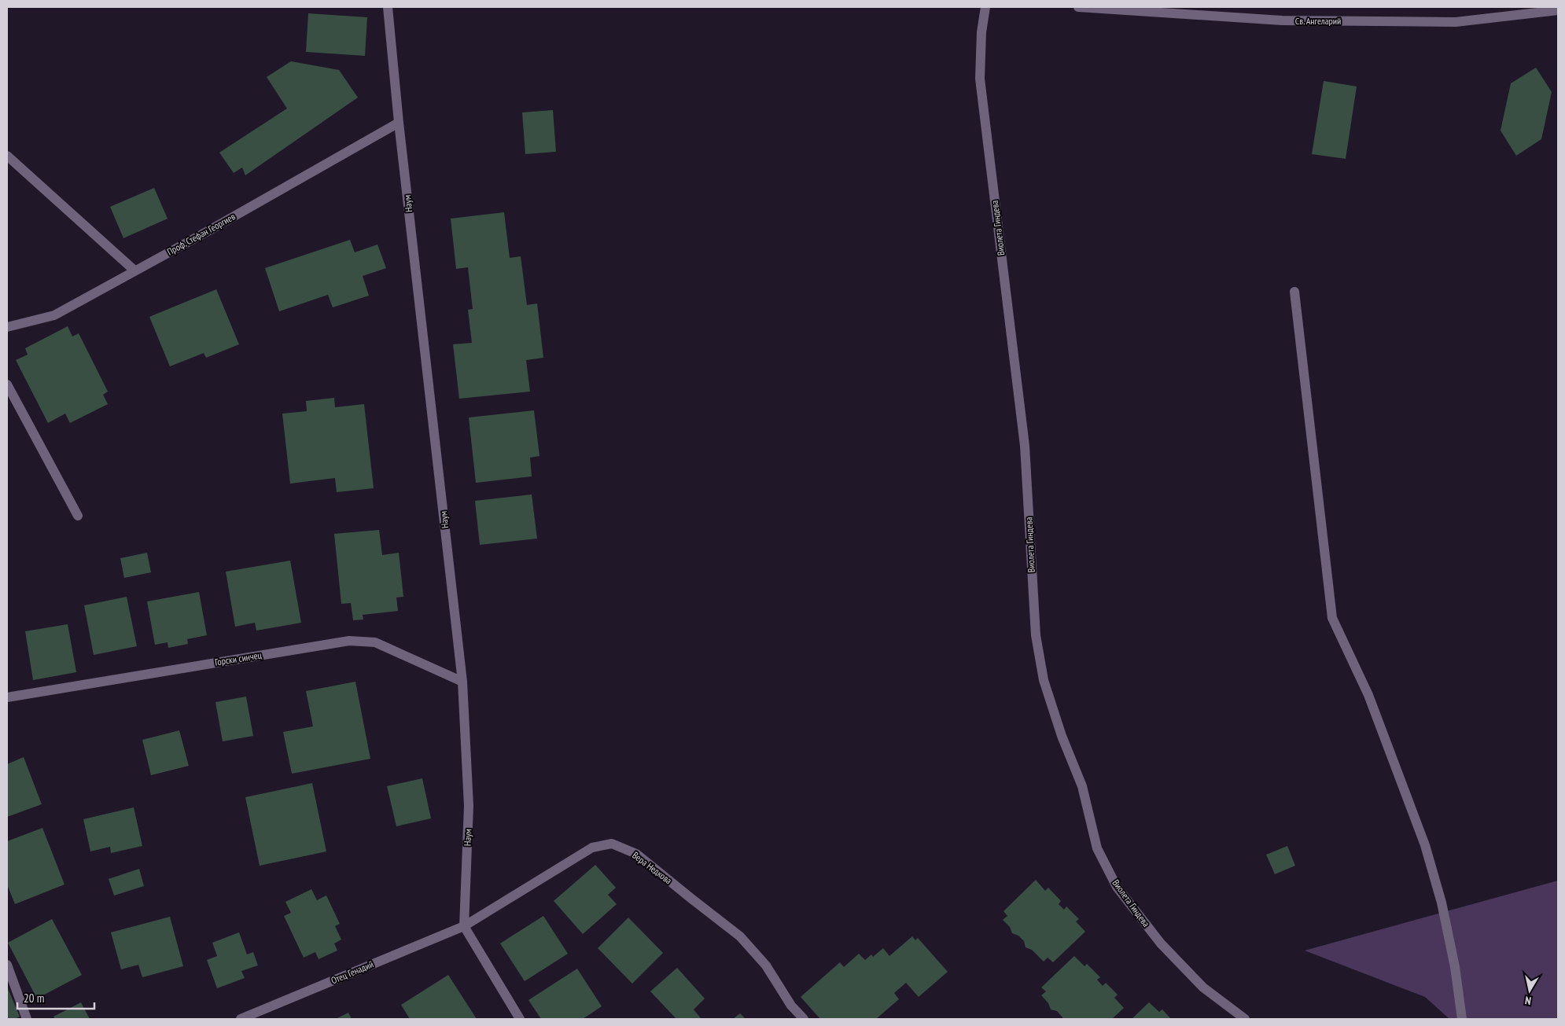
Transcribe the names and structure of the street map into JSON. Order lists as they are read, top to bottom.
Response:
{
  "streets": {
    "street": [
      "Св. Ангеларий",
      "Наум",
      "Виолета Гиндева",
      "Проф. Стефан Георгиев",
      "Горски синчец",
      "Вера Недкова",
      "Отец Генадий"
    ]
  },
  "crossings": [
    ["Наум", "Проф. Стефан Георгиев"],
    ["Наум", "Горски синчец"],
    ["Наум", "Вера Недкова"],
    ["Наум", "Отец Генадий"],
    ["Вера Недкова", "Отец Генадий"]
  ],
  "scale_bar": "20 m",
  "north": "bottom"
}
